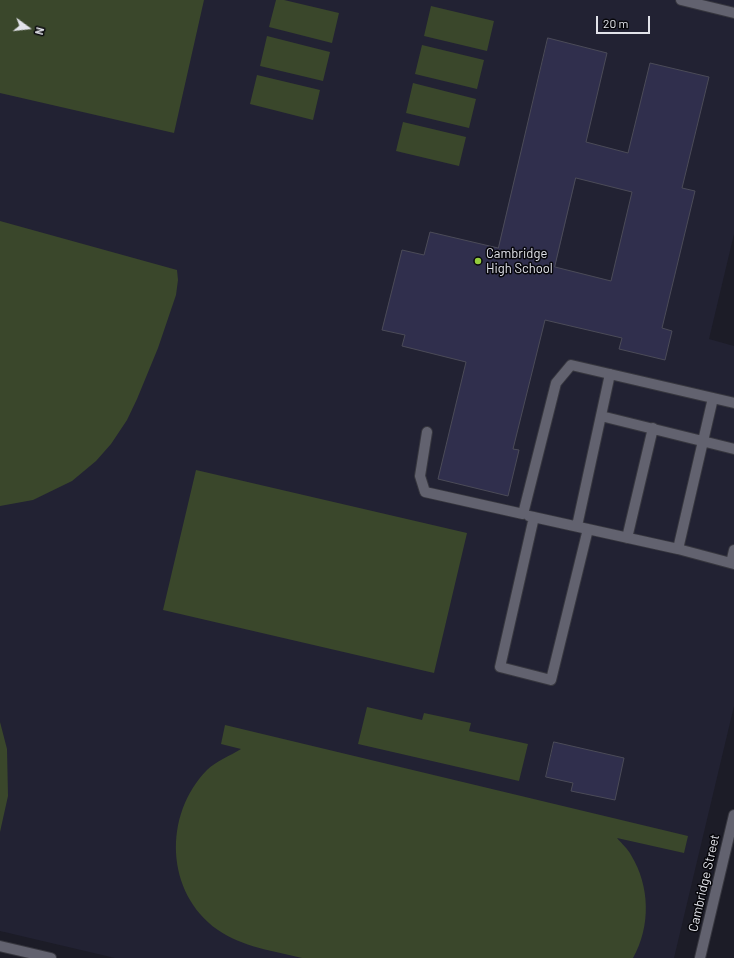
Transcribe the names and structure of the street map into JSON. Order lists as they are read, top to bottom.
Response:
{
  "streets": {
    "street": ["Cambridge Street"]
  },
  "places": ["Cambridge High School"],
  "scale_bar": "20 m",
  "north": "right"
}
